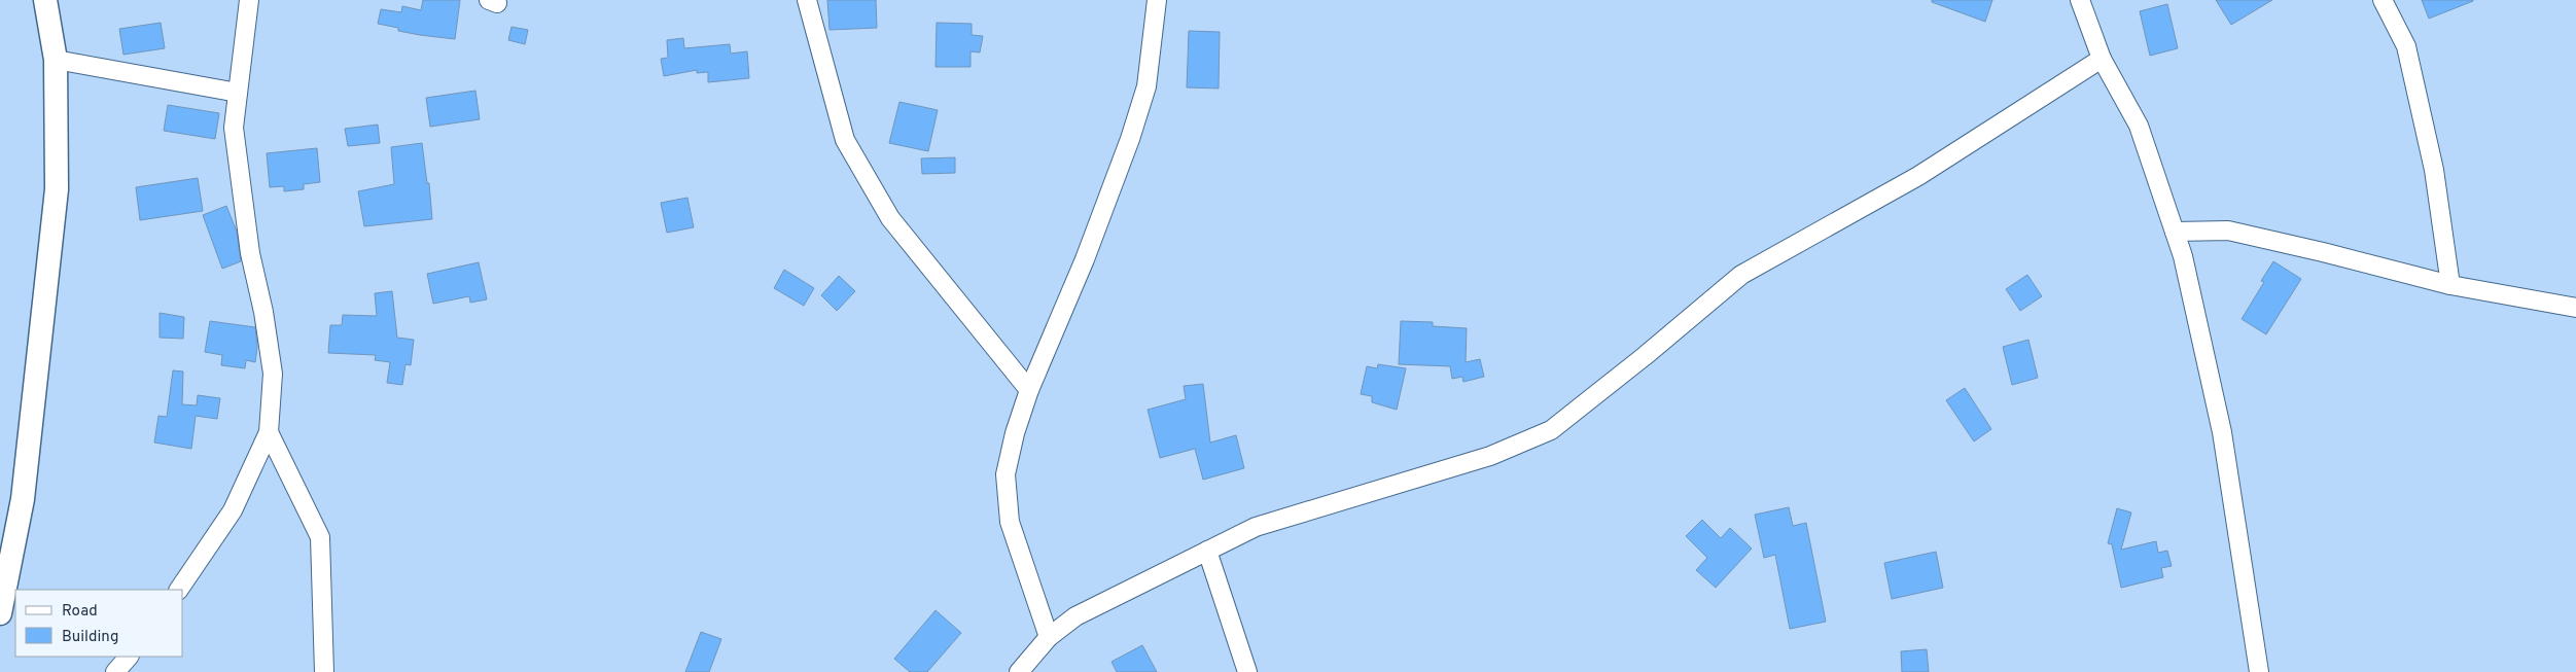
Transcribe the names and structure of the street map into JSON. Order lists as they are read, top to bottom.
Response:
{
  "legend": ["Road", "Building"]
}
